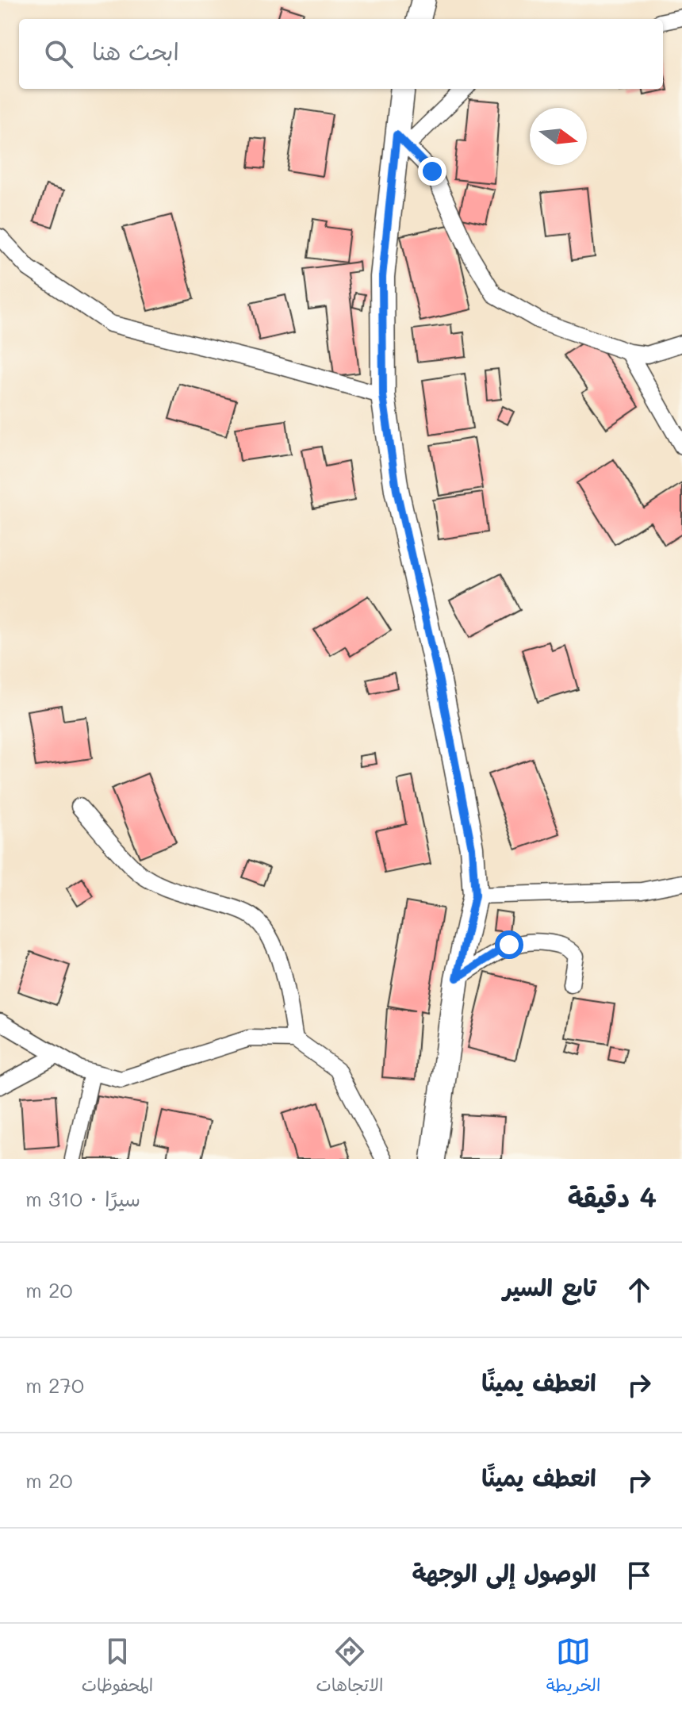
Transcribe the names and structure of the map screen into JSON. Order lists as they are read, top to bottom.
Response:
{
  "north": "right",
  "page": {
    "search": "ابحث هنا",
    "heading": ["4 دقيقة", "سيرًا · 310 m"],
    "list": [
      ["تابع السير", "20 m"],
      ["انعطف يمينًا", "270 m"],
      ["انعطف يمينًا", "20 m"],
      "الوصول إلى الوجهة"
    ],
    "nav": ["الخريطة", "الاتجاهات", "المحفوظات"]
  }
}
